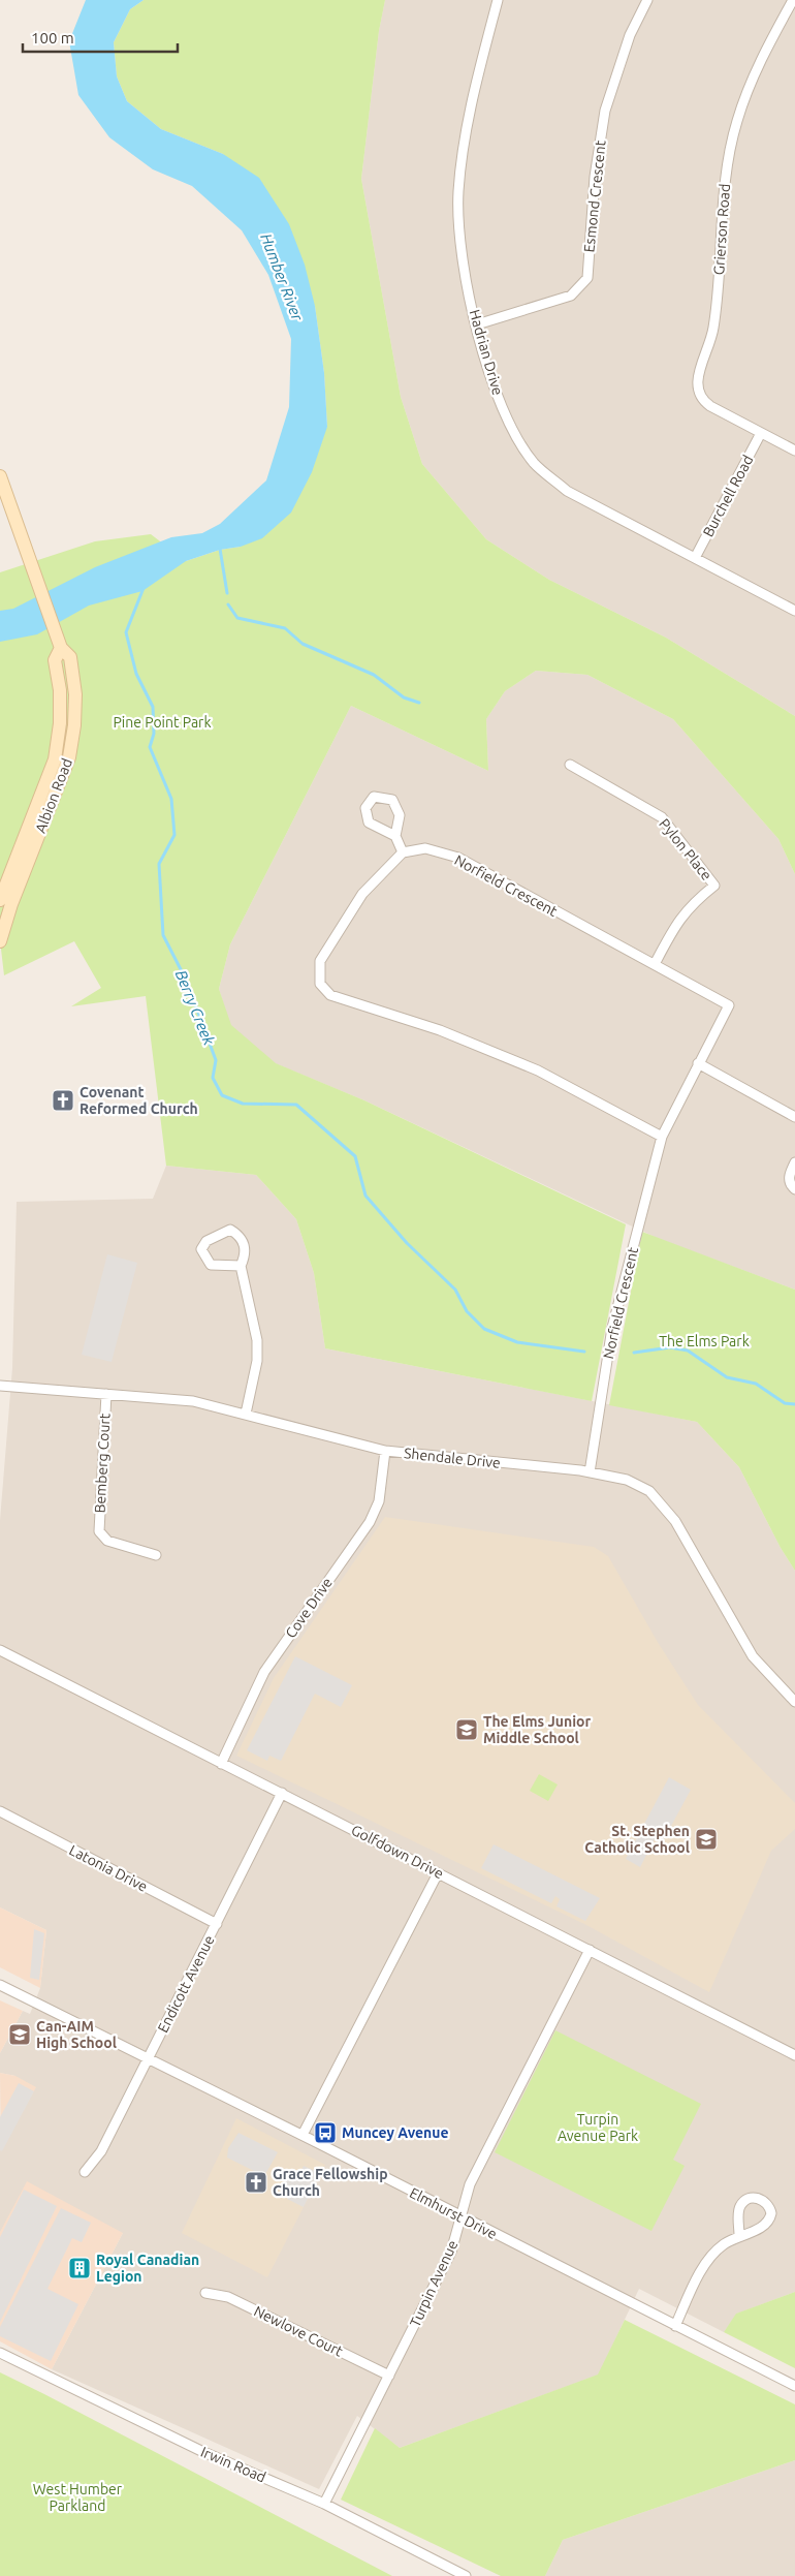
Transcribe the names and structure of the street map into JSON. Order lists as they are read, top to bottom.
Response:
{
  "streets": {
    "main road": ["Albion Road"],
    "street": [
      "Esmond Crescent",
      "Grierson Road",
      "Hadrian Drive",
      "Burchell Road",
      "Pylon Place",
      "Norfield Crescent",
      "Shendale Drive",
      "Bemberg Court",
      "Cove Drive",
      "Golfdown Drive",
      "Latonia Drive",
      "Endicott Avenue",
      "Elmhurst Drive",
      "Turpin Avenue",
      "Newlove Court",
      "Irwin Road"
    ]
  },
  "crossings": [
    ["Esmond Crescent", "Hadrian Drive"],
    ["Grierson Road", "Burchell Road"],
    ["Hadrian Drive", "Burchell Road"],
    ["Pylon Place", "Norfield Crescent"],
    ["Norfield Crescent", "Shendale Drive"],
    ["Shendale Drive", "Bemberg Court"],
    ["Shendale Drive", "Cove Drive"],
    ["Cove Drive", "Golfdown Drive"],
    ["Golfdown Drive", "Endicott Avenue"],
    ["Golfdown Drive", "Turpin Avenue"],
    ["Latonia Drive", "Endicott Avenue"],
    ["Endicott Avenue", "Elmhurst Drive"],
    ["Elmhurst Drive", "Turpin Avenue"],
    ["Turpin Avenue", "Newlove Court"],
    ["Turpin Avenue", "Irwin Road"]
  ],
  "water": ["Humber River", "Berry Creek"],
  "parks": [
    "Pine Point Park",
    "The Elms Park",
    "Turpin Avenue Park",
    "West Humber Parkland"
  ],
  "places": {
    "church": ["Covenant Reformed Church", "Grace Fellowship Church"],
    "school or university": ["The Elms Junior Middle School", "St. Stephen Catholic School", "Can-AIM High School"],
    "bus stop": ["Muncey Avenue"],
    "building": ["Royal Canadian Legion"]
  },
  "scale_bar": "100 m"
}
